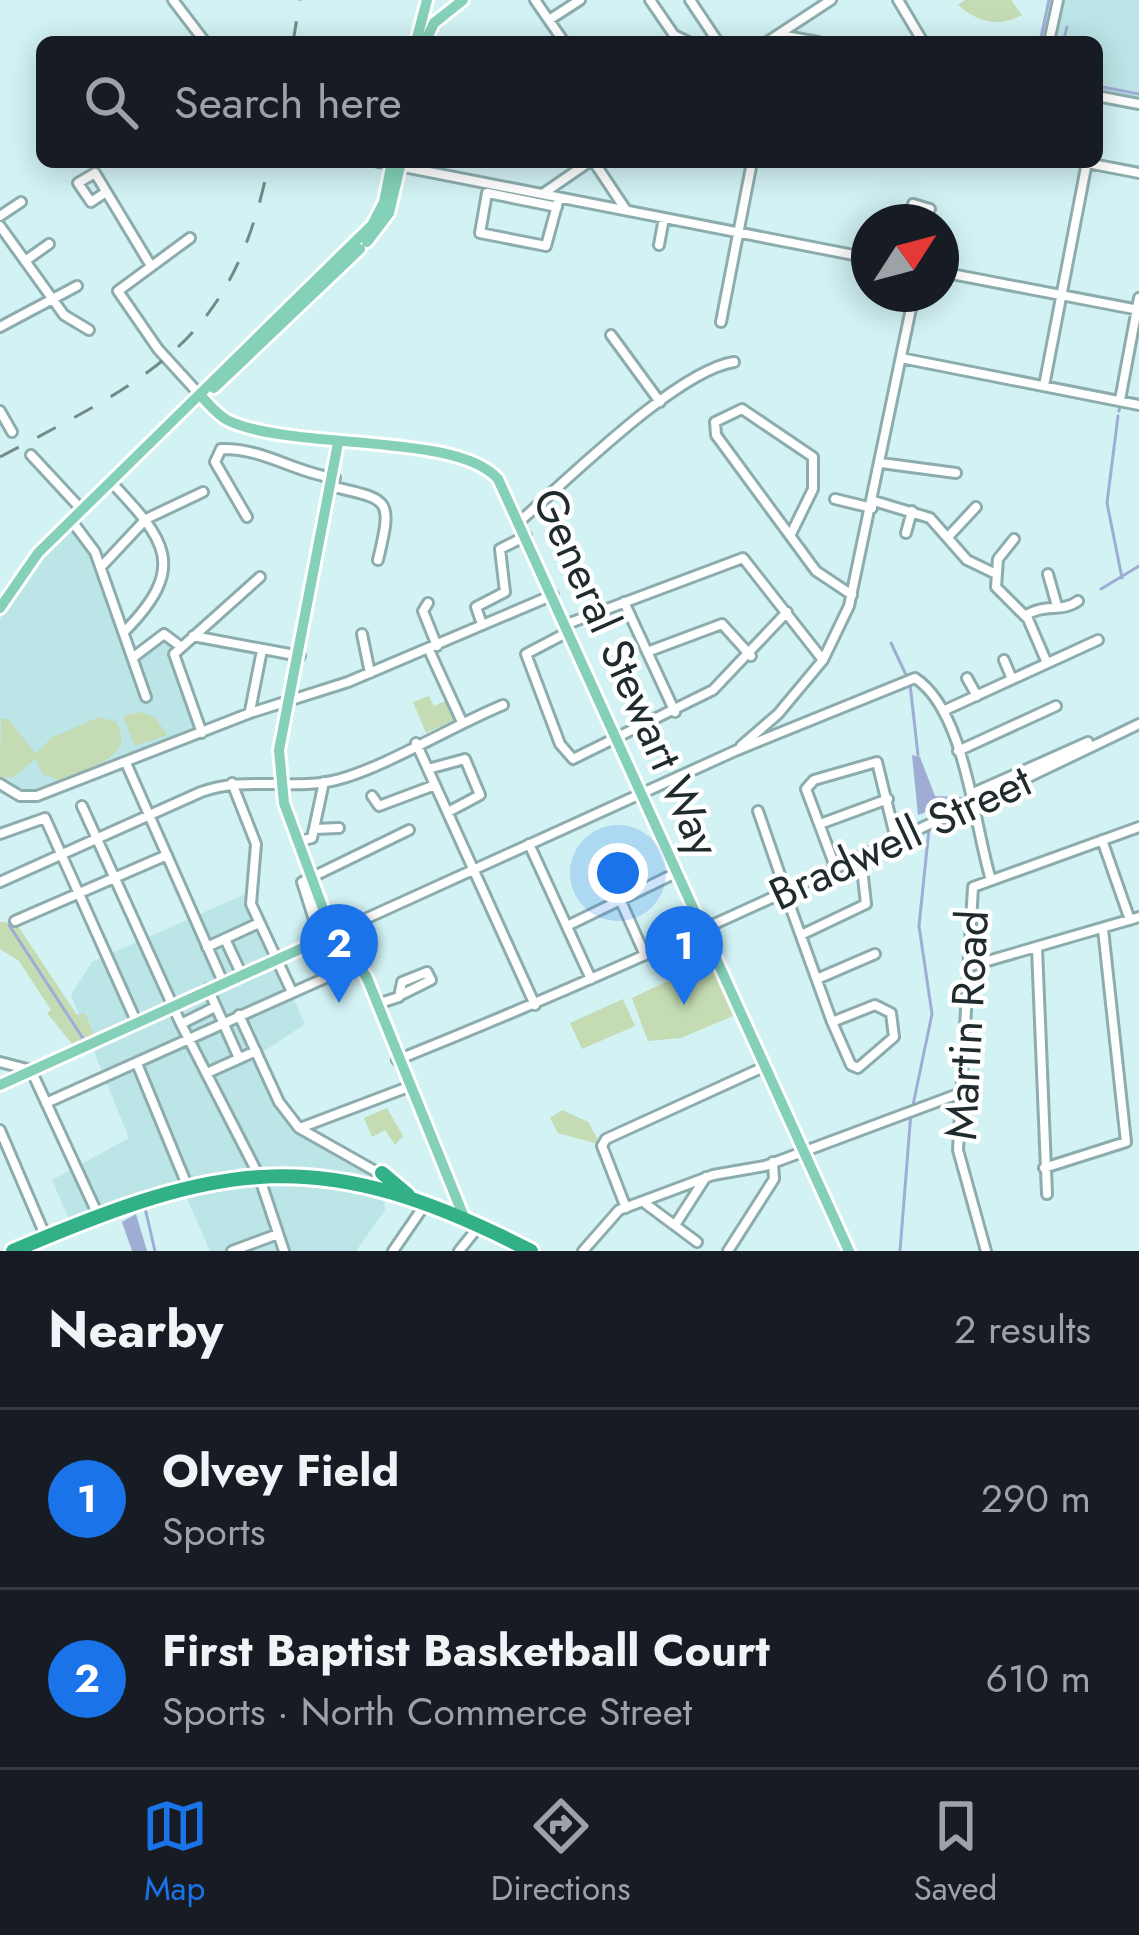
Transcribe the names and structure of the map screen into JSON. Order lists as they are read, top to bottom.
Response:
{
  "streets": {
    "main road": ["General Stewart Way"],
    "street": ["Bradwell Street", "Martin Road"]
  },
  "crossings": [
    ["General Stewart Way", "Bradwell Street"]
  ],
  "north": "top right",
  "page": {
    "search": "Search here",
    "pins": ["2", "1"],
    "heading": ["Nearby", "2 results"],
    "list": [
      {
        "mark": "1",
        "name": "Olvey Field",
        "note": "Sports",
        "value": "290 m"
      },
      {
        "mark": "2",
        "name": "First Baptist Basketball Court",
        "note": "Sports · North Commerce Street",
        "value": "610 m"
      }
    ],
    "nav": ["Map", "Directions", "Saved"]
  }
}
